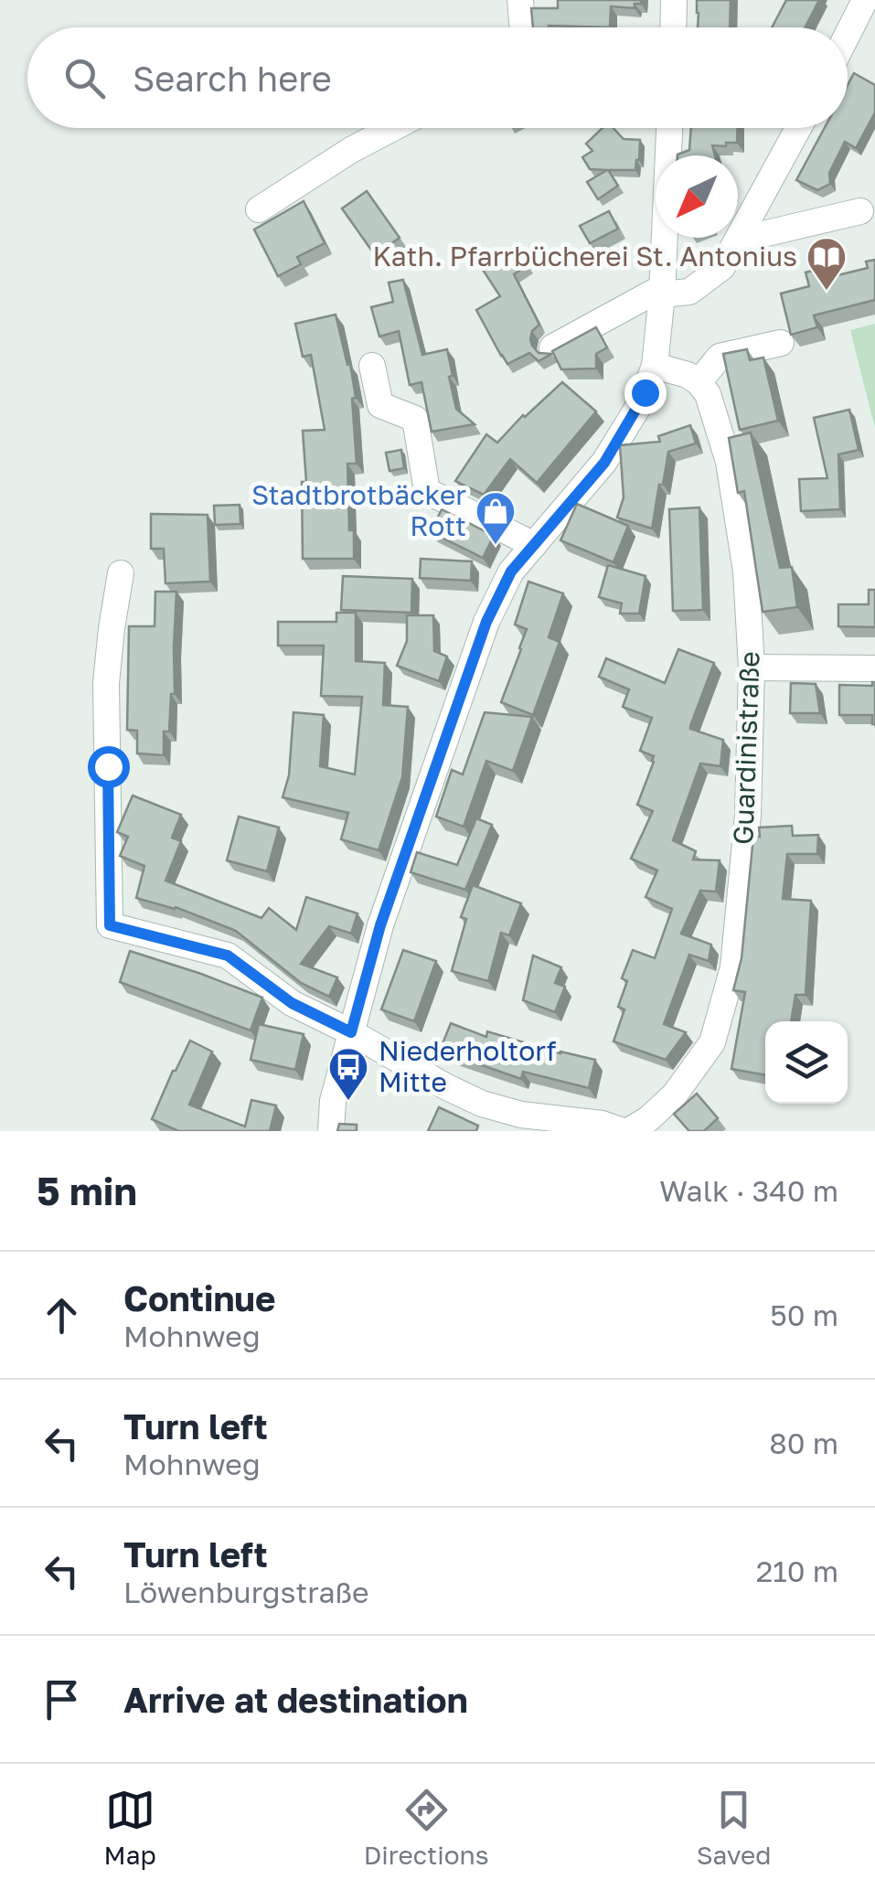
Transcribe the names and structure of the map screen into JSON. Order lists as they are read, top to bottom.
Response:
{
  "streets": {
    "street": ["Guardinistraße"]
  },
  "places": {
    "library": ["Kath. Pfarrbücherei St. Antonius"],
    "shop": ["Stadtbrotbäcker Rott"],
    "bus stop": ["Niederholtorf Mitte"]
  },
  "north": "bottom left",
  "page": {
    "search": "Search here",
    "heading": ["5 min", "Walk · 340 m"],
    "list": [
      ["Continue", "Mohnweg", "50 m"],
      ["Turn left", "Mohnweg", "80 m"],
      ["Turn left", "Löwenburgstraße", "210 m"],
      "Arrive at destination"
    ],
    "nav": ["Map", "Directions", "Saved"]
  }
}
